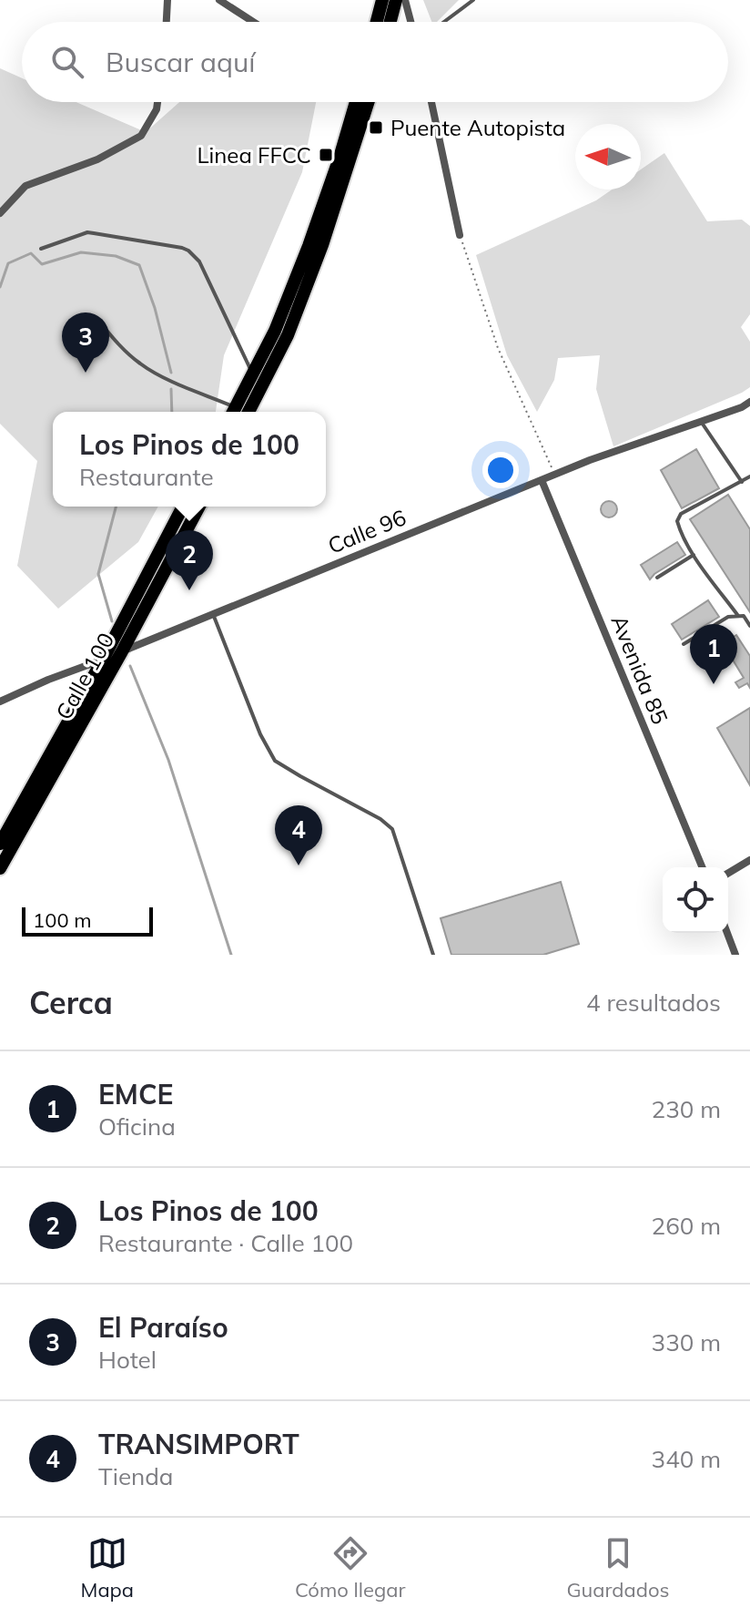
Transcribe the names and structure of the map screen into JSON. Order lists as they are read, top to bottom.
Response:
{
  "streets": {
    "highway": ["Calle 100"],
    "street": ["Calle 96", "Avenida 85"]
  },
  "crossings": [
    ["Calle 96", "Avenida 85"],
    ["Calle 96", "Calle 100"]
  ],
  "places": {
    "transit": ["Puente Autopista", "Linea FFCC"]
  },
  "scale_bar": "100 m",
  "north": "left",
  "page": {
    "search": "Buscar aquí",
    "pins": [
      "3",
      "2",
      "1",
      "4"
    ],
    "popup": ["Los Pinos de 100", "Restaurante"],
    "scale": "100 m",
    "heading": ["Cerca", "4 resultados"],
    "list": [
      {
        "mark": "1",
        "name": "EMCE",
        "note": "Oficina",
        "value": "230 m"
      },
      {
        "mark": "2",
        "name": "Los Pinos de 100",
        "note": "Restaurante · Calle 100",
        "value": "260 m"
      },
      {
        "mark": "3",
        "name": "El Paraíso",
        "note": "Hotel",
        "value": "330 m"
      },
      {
        "mark": "4",
        "name": "TRANSIMPORT",
        "note": "Tienda",
        "value": "340 m"
      }
    ],
    "nav": ["Mapa", "Cómo llegar", "Guardados"]
  }
}
